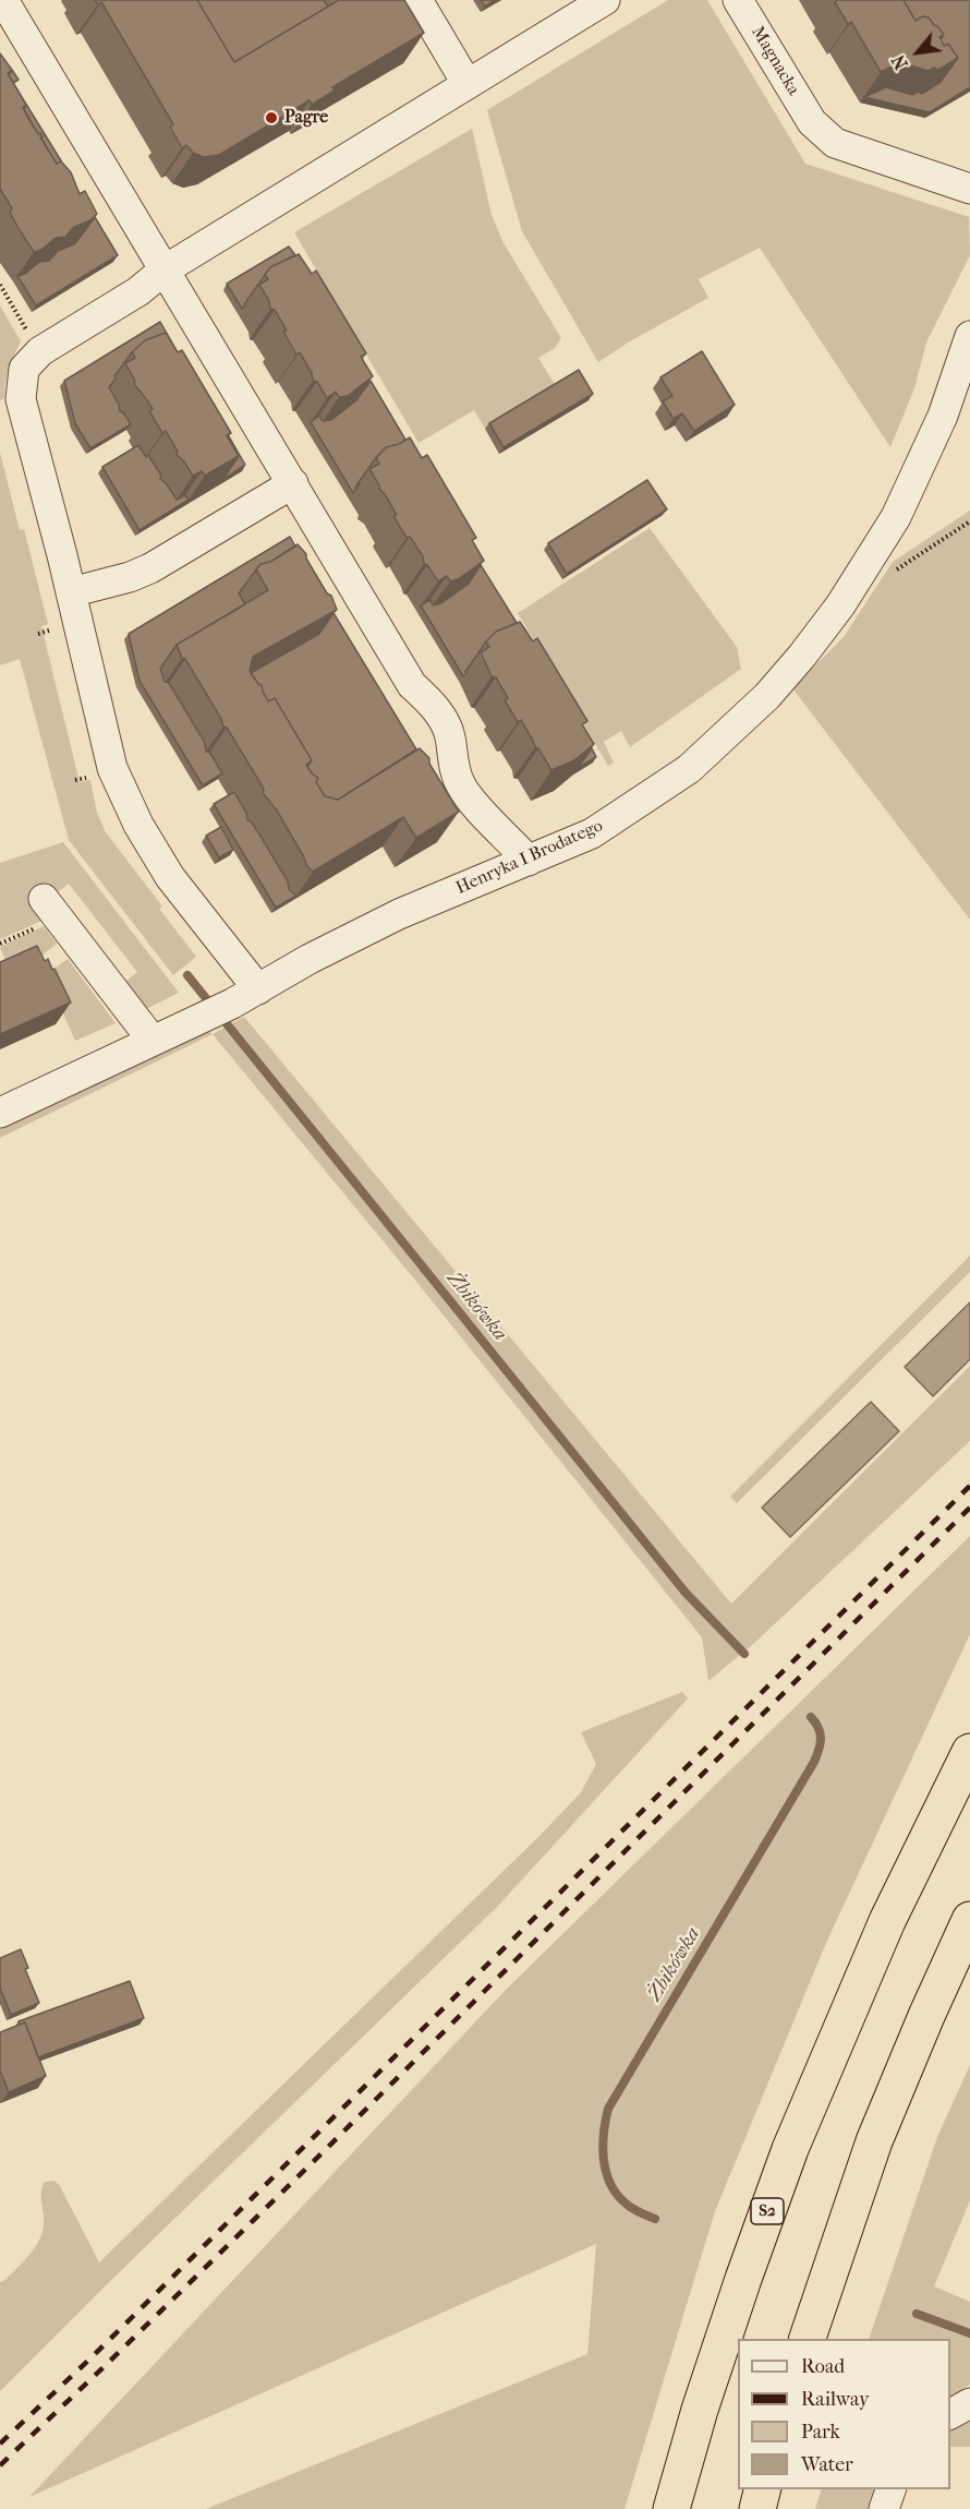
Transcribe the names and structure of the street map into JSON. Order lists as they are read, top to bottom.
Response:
{
  "streets": {
    "highway": ["S2"],
    "street": ["Magnacka", "Henryka I Brodatego"]
  },
  "water": ["Żbikówka"],
  "places": ["Pagre"],
  "legend": [
    "Road",
    "Railway",
    "Park",
    "Water"
  ],
  "north": "bottom left"
}
